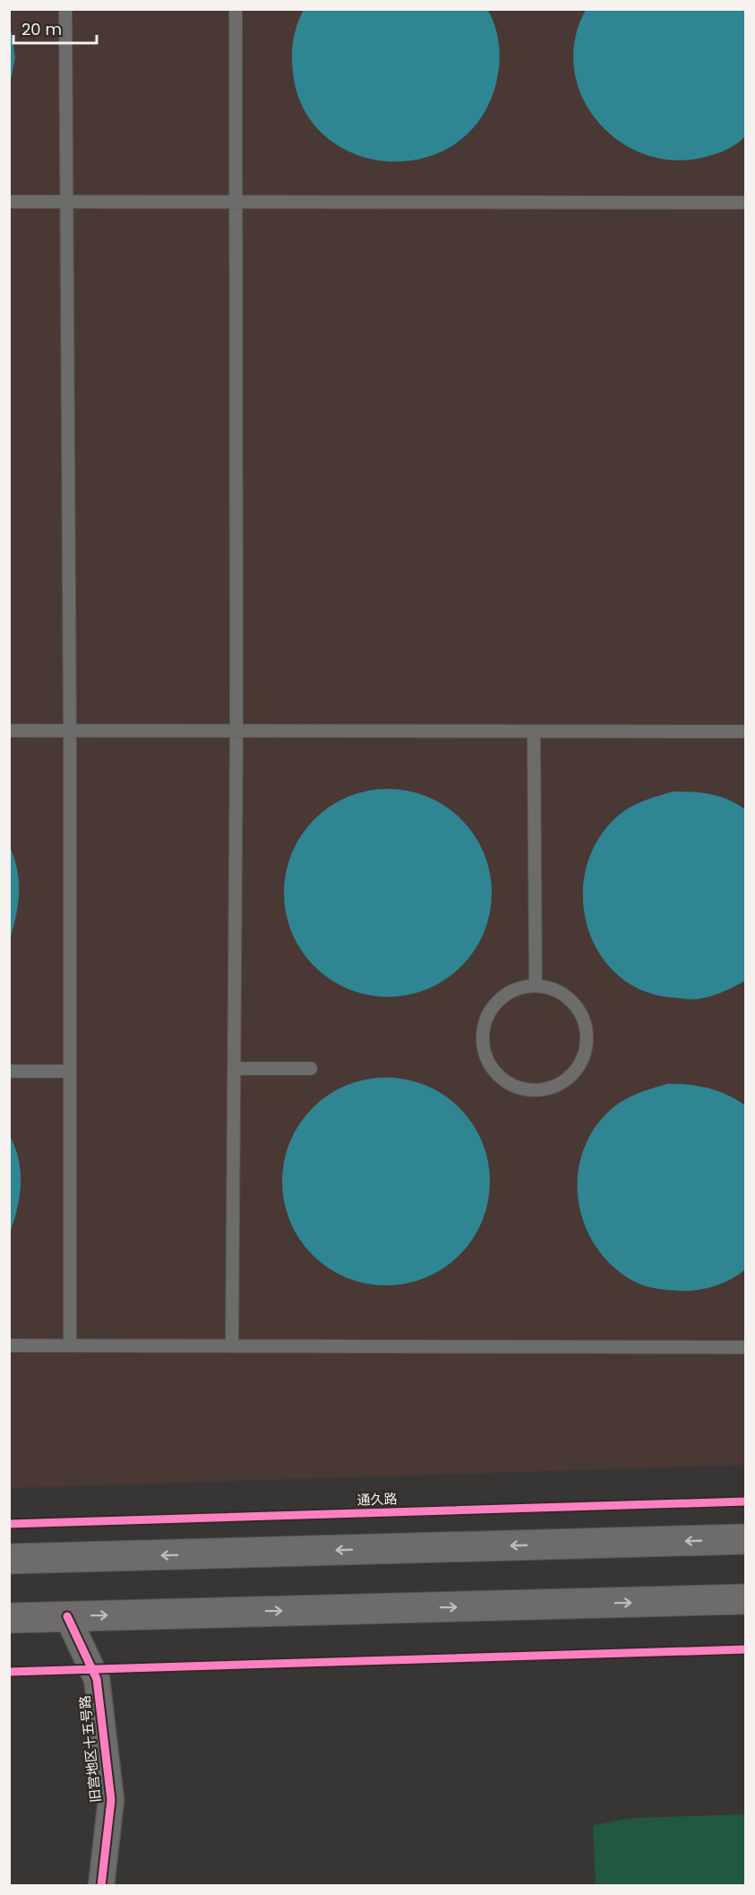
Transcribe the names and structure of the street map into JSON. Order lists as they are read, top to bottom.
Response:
{
  "streets": {
    "street": ["旧宫地区十五号路"],
    "cycle path": ["通久路"]
  },
  "scale_bar": "20 m"
}
